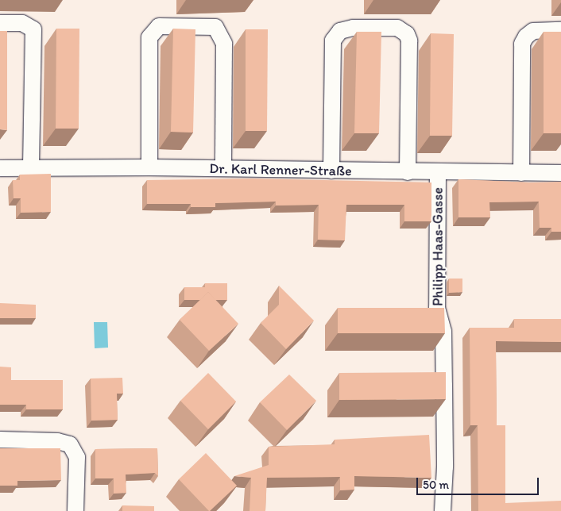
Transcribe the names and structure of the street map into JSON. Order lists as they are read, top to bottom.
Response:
{
  "streets": {
    "street": ["Dr. Karl Renner-Straße", "Philipp Haas-Gasse"]
  },
  "crossings": [
    ["Dr. Karl Renner-Straße", "Philipp Haas-Gasse"]
  ],
  "scale_bar": "50 m"
}
